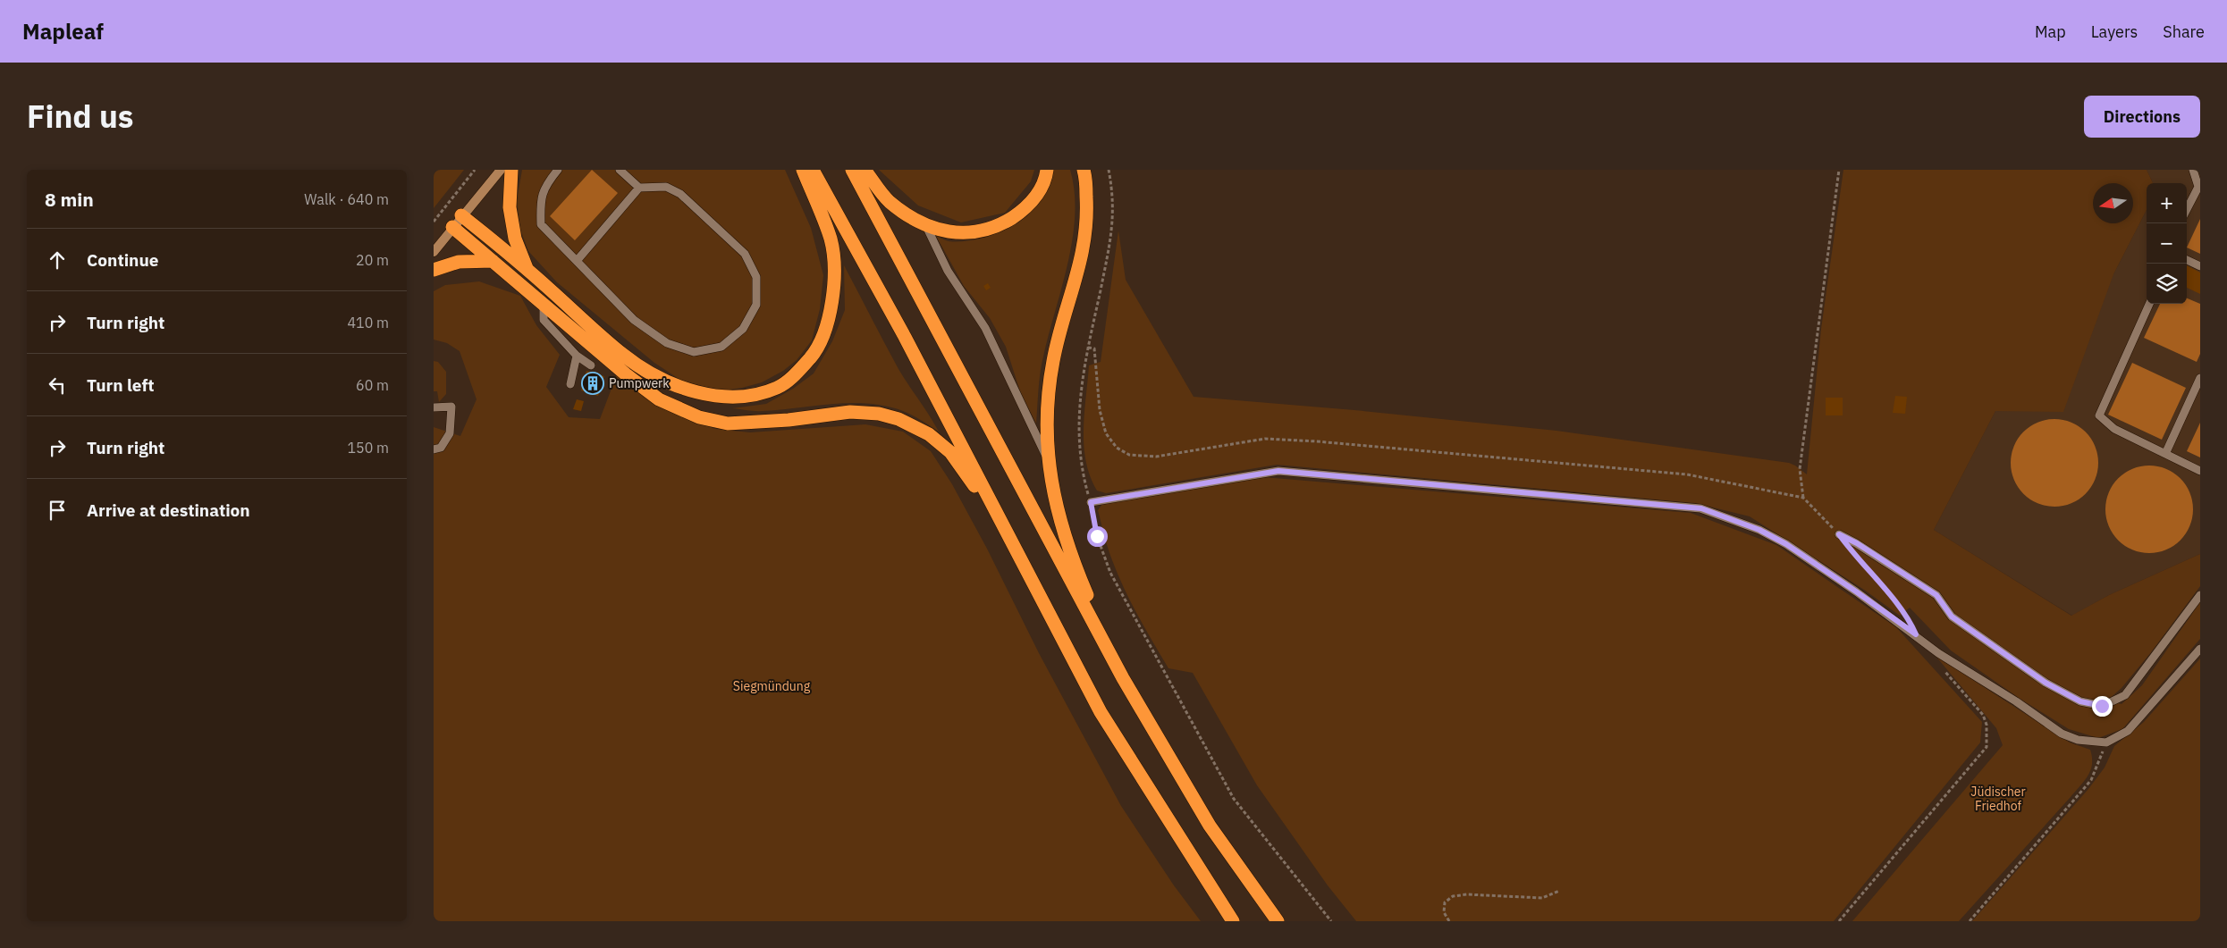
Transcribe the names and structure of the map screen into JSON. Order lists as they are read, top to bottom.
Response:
{
  "parks": ["Siegmündung", "Jüdischer Friedhof"],
  "places": {
    "building": ["Pumpwerk"]
  },
  "north": "left",
  "page": {
    "header": "Mapleaf",
    "nav": ["Map", "Layers", "Share"],
    "title": "Find us",
    "buttons": "Directions",
    "heading": ["8 min", "Walk · 640 m"],
    "map_buttons": ["+", "−"],
    "list": [
      ["Continue", "20 m"],
      ["Turn right", "410 m"],
      ["Turn left", "60 m"],
      ["Turn right", "150 m"],
      "Arrive at destination"
    ]
  }
}
